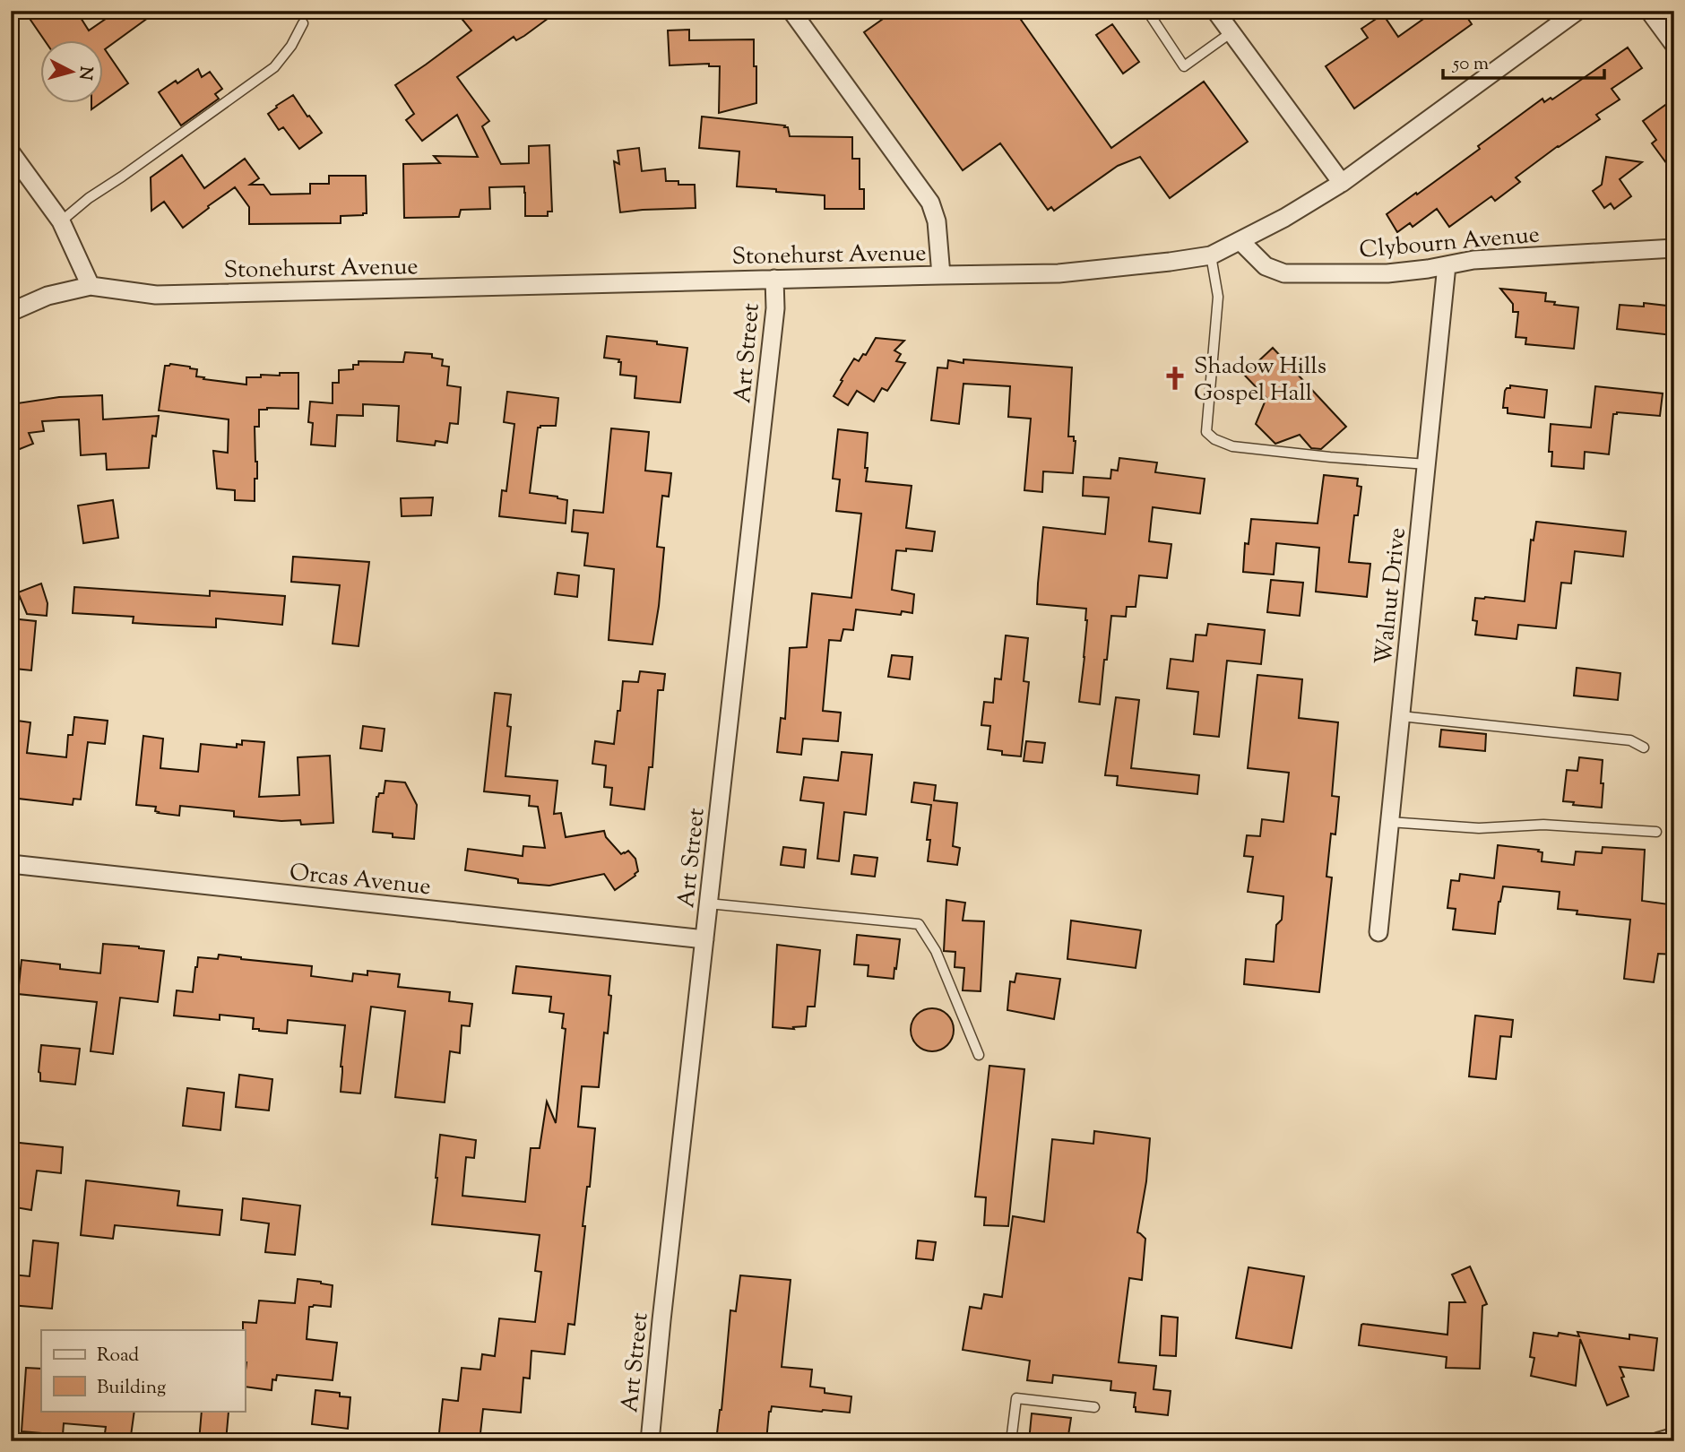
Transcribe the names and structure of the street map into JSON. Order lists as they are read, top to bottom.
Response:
{
  "streets": {
    "street": [
      "Clybourn Avenue",
      "Stonehurst Avenue",
      "Art Street",
      "Walnut Drive",
      "Orcas Avenue"
    ]
  },
  "crossings": [
    ["Clybourn Avenue", "Stonehurst Avenue"],
    ["Clybourn Avenue", "Walnut Drive"],
    ["Stonehurst Avenue", "Art Street"],
    ["Art Street", "Orcas Avenue"]
  ],
  "places": {
    "church": ["Shadow Hills Gospel Hall"]
  },
  "legend": ["Road", "Building"],
  "scale_bar": "50 m",
  "north": "right"
}
